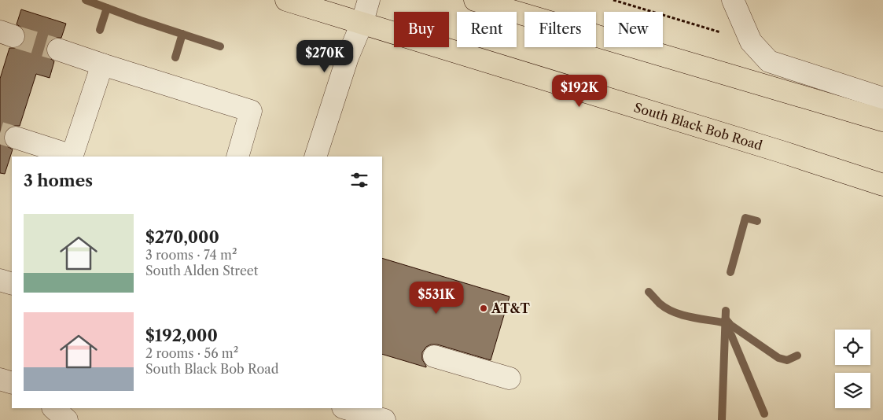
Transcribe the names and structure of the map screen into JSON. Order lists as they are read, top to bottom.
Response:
{
  "streets": {
    "main road": ["South Black Bob Road"]
  },
  "places": ["AT&T"],
  "page": {
    "chip": [
      "Buy",
      "Rent",
      "Filters",
      "New"
    ],
    "price": ["$270K", "$192K", "$531K"],
    "heading": "3 homes",
    "list": [
      {
        "name": "$270,000",
        "note": "3 rooms · 74 m² · South Alden Street"
      },
      {
        "name": "$192,000",
        "note": "2 rooms · 56 m² · South Black Bob Road"
      }
    ]
  }
}
